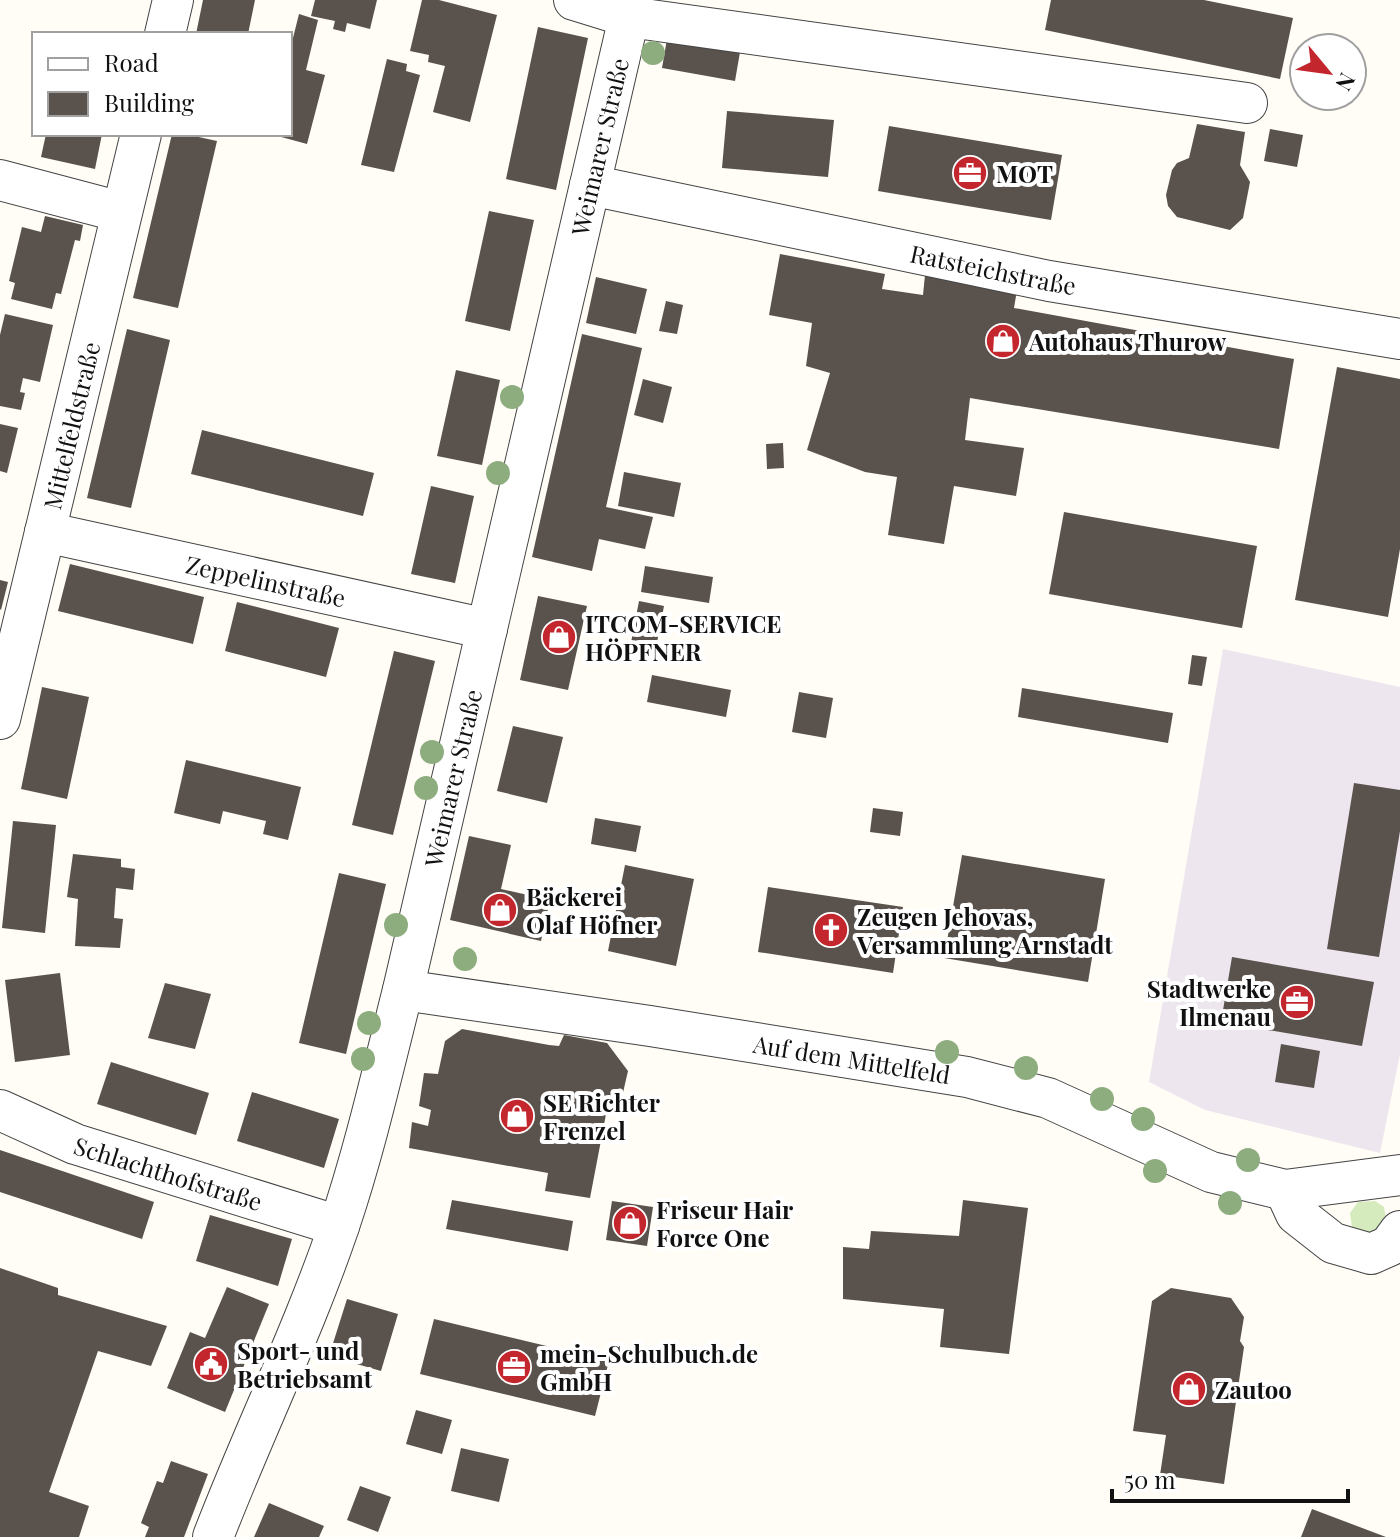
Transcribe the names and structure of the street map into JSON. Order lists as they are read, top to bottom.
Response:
{
  "streets": {
    "street": [
      "Weimarer Straße",
      "Ratsteichstraße",
      "Mittelfeldstraße",
      "Zeppelinstraße",
      "Auf dem Mittelfeld",
      "Schlachthofstraße"
    ]
  },
  "crossings": [
    ["Weimarer Straße", "Ratsteichstraße"],
    ["Weimarer Straße", "Zeppelinstraße"],
    ["Weimarer Straße", "Auf dem Mittelfeld"],
    ["Weimarer Straße", "Schlachthofstraße"],
    ["Mittelfeldstraße", "Zeppelinstraße"]
  ],
  "places": {
    "office": ["MOT", "Stadtwerke Ilmenau", "mein-Schulbuch.de GmbH"],
    "shop": [
      "Autohaus Thurow",
      "ITCOM-SERVICE HÖPFNER",
      "Bäckerei Olaf Höfner",
      "SE Richter Frenzel",
      "Friseur Hair Force One",
      "Zautoo"
    ],
    "church": ["Zeugen Jehovas, Versammlung Arnstadt"],
    "public building": ["Sport- und Betriebsamt"]
  },
  "legend": ["Road", "Building"],
  "scale_bar": "50 m",
  "north": "bottom right"
}
